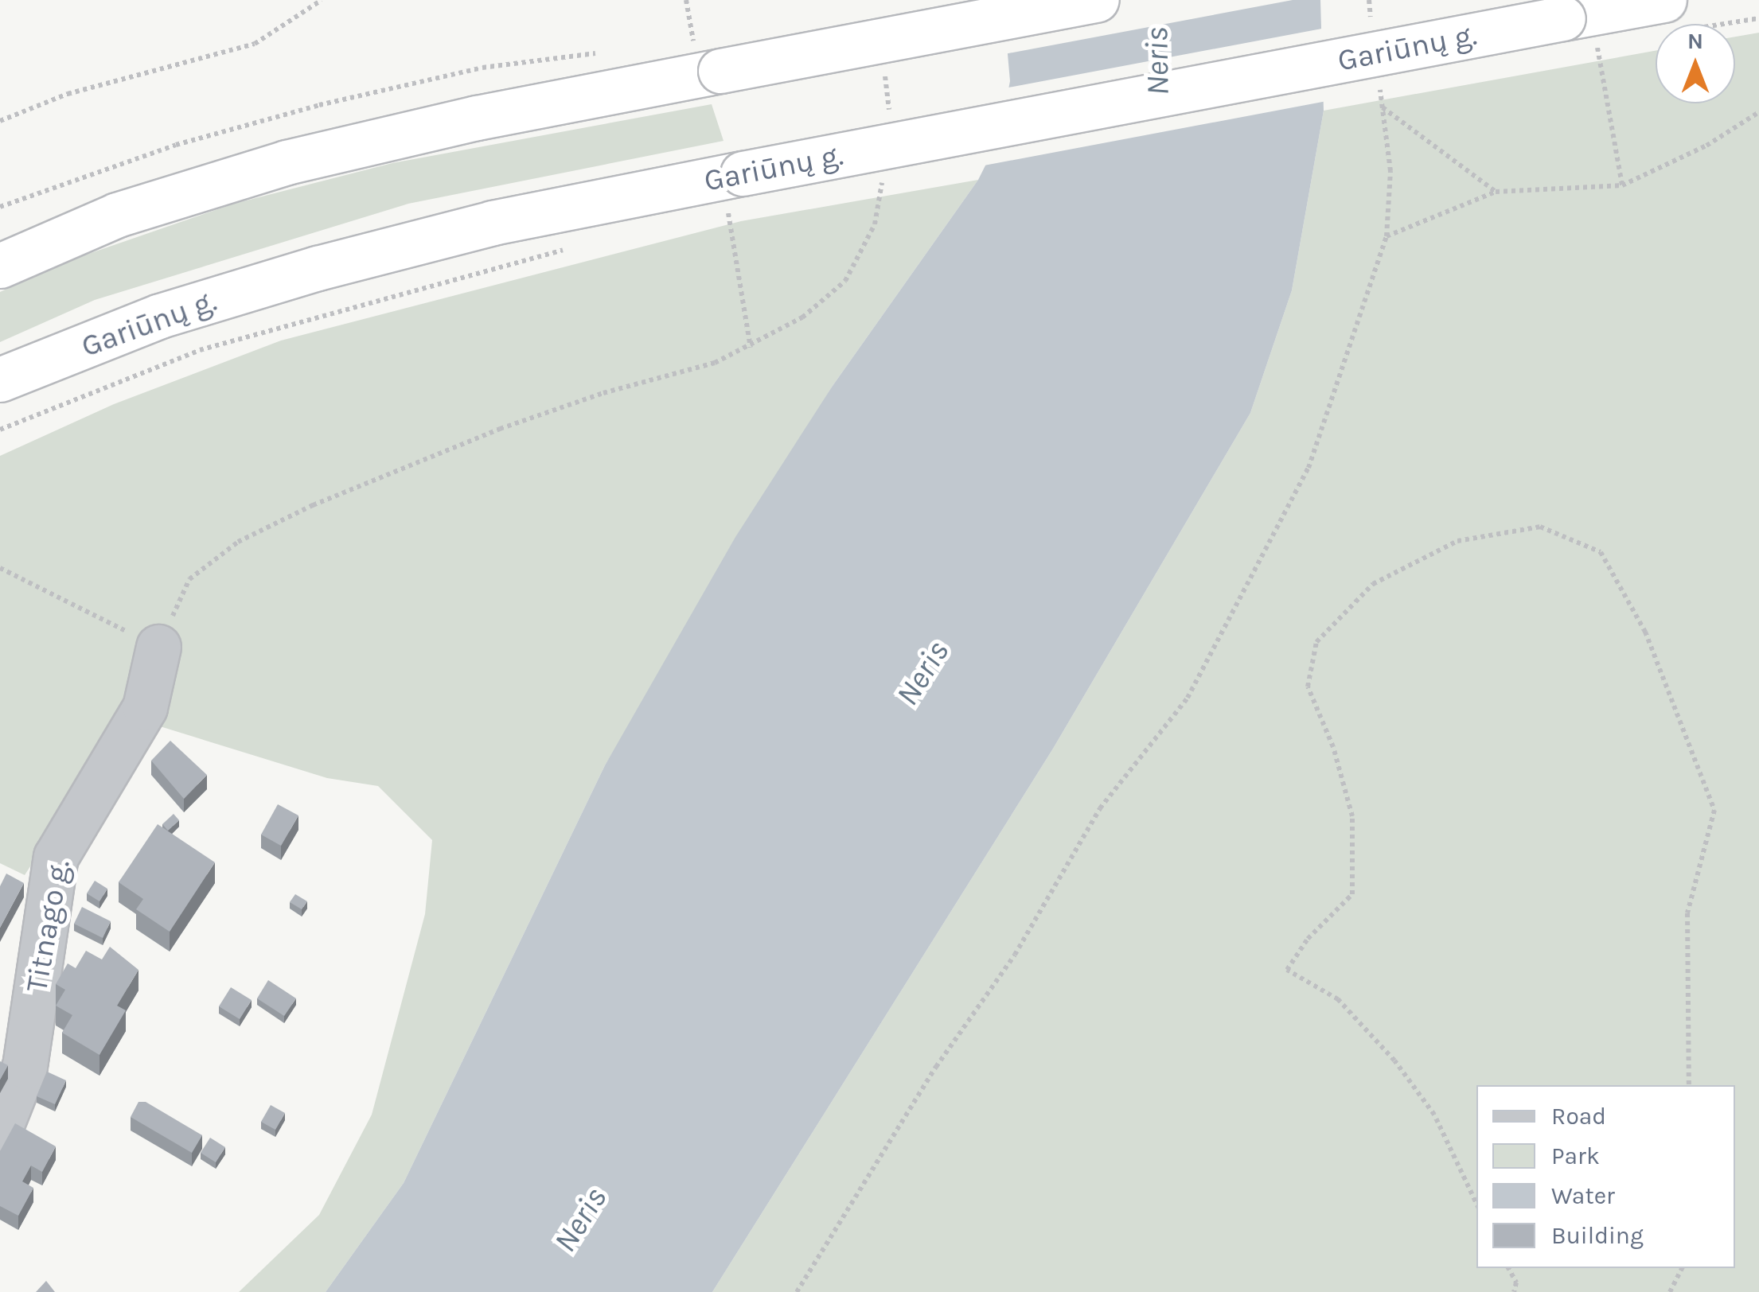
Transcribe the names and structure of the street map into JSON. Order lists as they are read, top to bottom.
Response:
{
  "streets": {
    "highway": ["Gariūnų g."],
    "street": ["Titnago g."]
  },
  "water": ["Neris"],
  "legend": [
    "Road",
    "Park",
    "Water",
    "Building"
  ],
  "north": "top"
}
